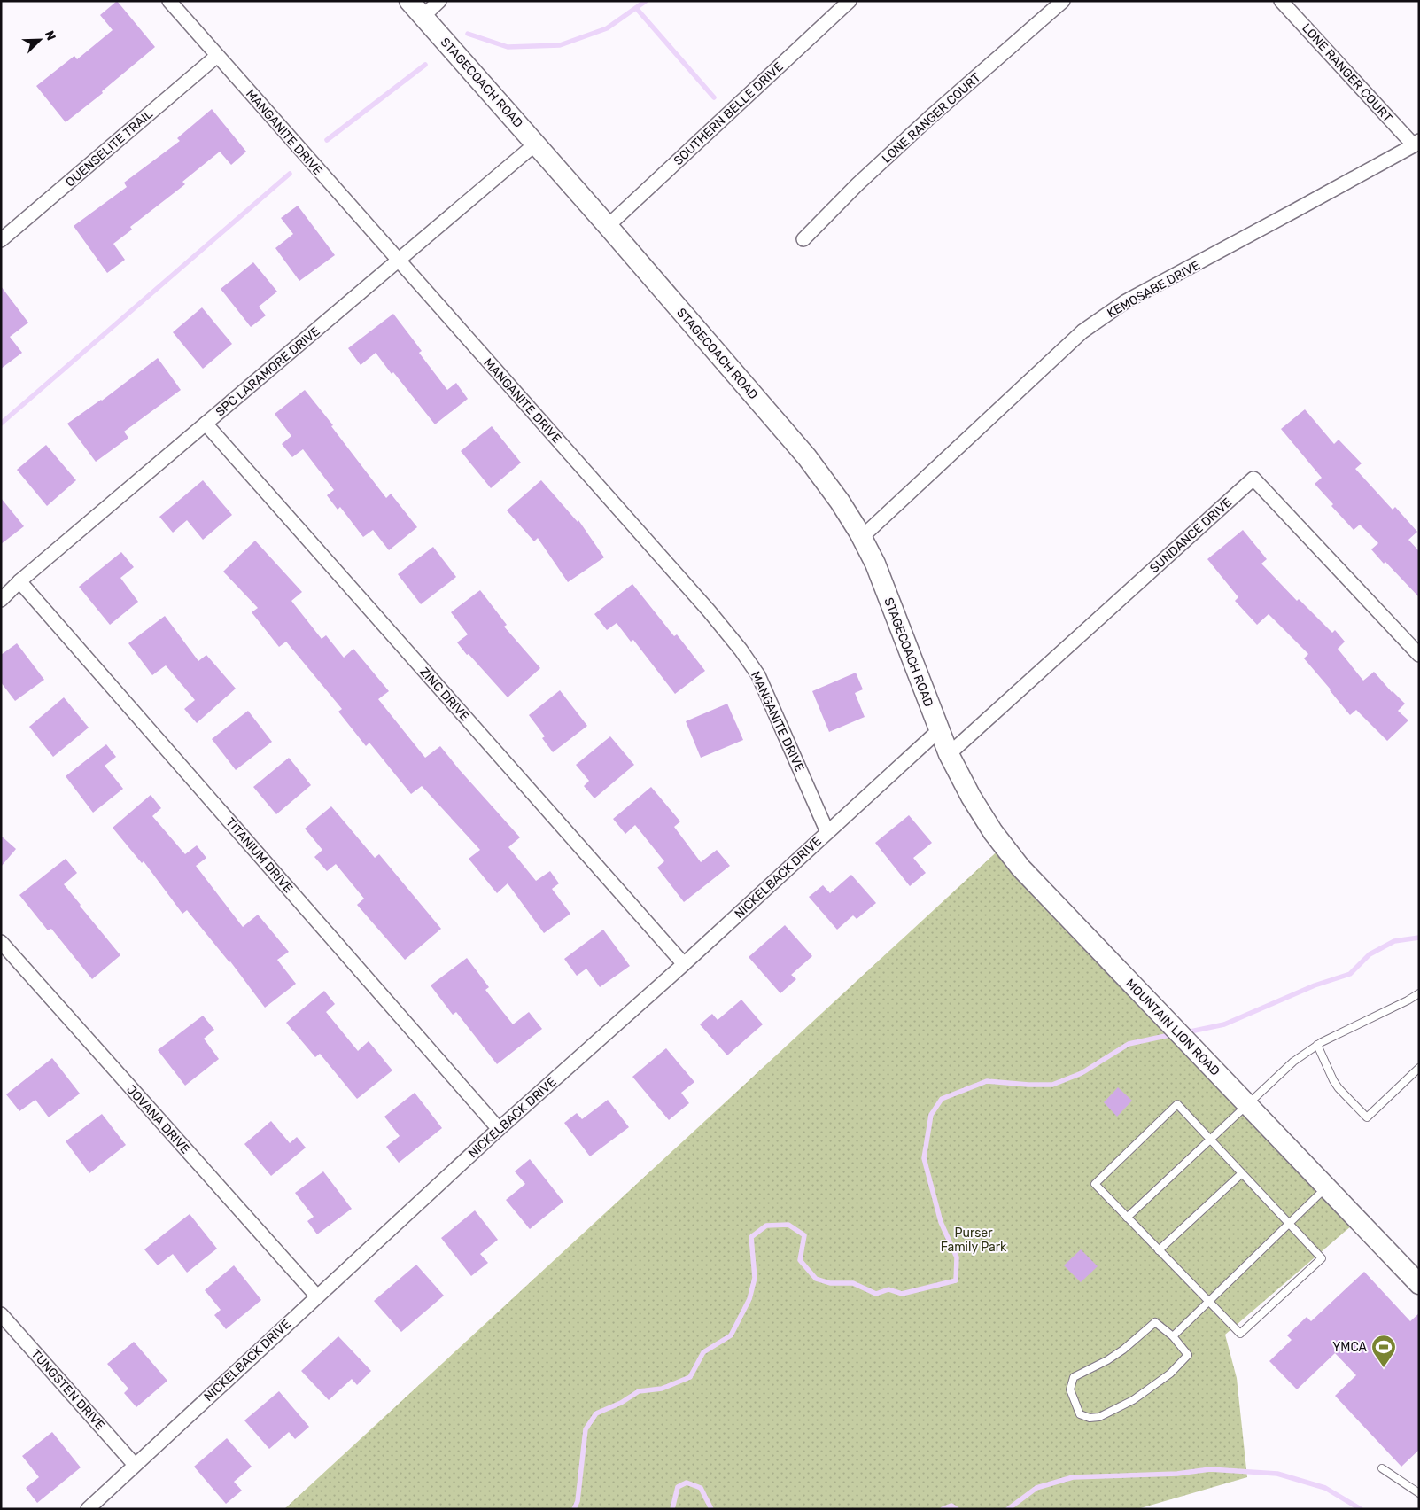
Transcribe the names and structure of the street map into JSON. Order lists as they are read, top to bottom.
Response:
{
  "streets": {
    "street": [
      "LONE RANGER COURT",
      "STAGECOACH ROAD",
      "SOUTHERN BELLE DRIVE",
      "MANGANITE DRIVE",
      "QUENSELITE TRAIL",
      "KEMOSABE DRIVE",
      "SPC LARAMORE DRIVE",
      "SUNDANCE DRIVE",
      "ZINC DRIVE",
      "TITANIUM DRIVE",
      "NICKELBACK DRIVE",
      "MOUNTAIN LION ROAD",
      "JOVANA DRIVE",
      "TUNGSTEN DRIVE"
    ]
  },
  "crossings": [
    ["LONE RANGER COURT", "KEMOSABE DRIVE"],
    ["STAGECOACH ROAD", "SOUTHERN BELLE DRIVE"],
    ["STAGECOACH ROAD", "KEMOSABE DRIVE"],
    ["STAGECOACH ROAD", "SPC LARAMORE DRIVE"],
    ["STAGECOACH ROAD", "SUNDANCE DRIVE"],
    ["STAGECOACH ROAD", "NICKELBACK DRIVE"],
    ["STAGECOACH ROAD", "MOUNTAIN LION ROAD"],
    ["MANGANITE DRIVE", "QUENSELITE TRAIL"],
    ["MANGANITE DRIVE", "SPC LARAMORE DRIVE"],
    ["MANGANITE DRIVE", "NICKELBACK DRIVE"],
    ["SPC LARAMORE DRIVE", "ZINC DRIVE"],
    ["SPC LARAMORE DRIVE", "TITANIUM DRIVE"],
    ["SUNDANCE DRIVE", "MOUNTAIN LION ROAD"],
    ["ZINC DRIVE", "NICKELBACK DRIVE"],
    ["TITANIUM DRIVE", "NICKELBACK DRIVE"],
    ["NICKELBACK DRIVE", "JOVANA DRIVE"],
    ["NICKELBACK DRIVE", "TUNGSTEN DRIVE"]
  ],
  "parks": ["Purser Family Park"],
  "places": {
    "sports": ["YMCA"]
  },
  "north": "top right"
}
